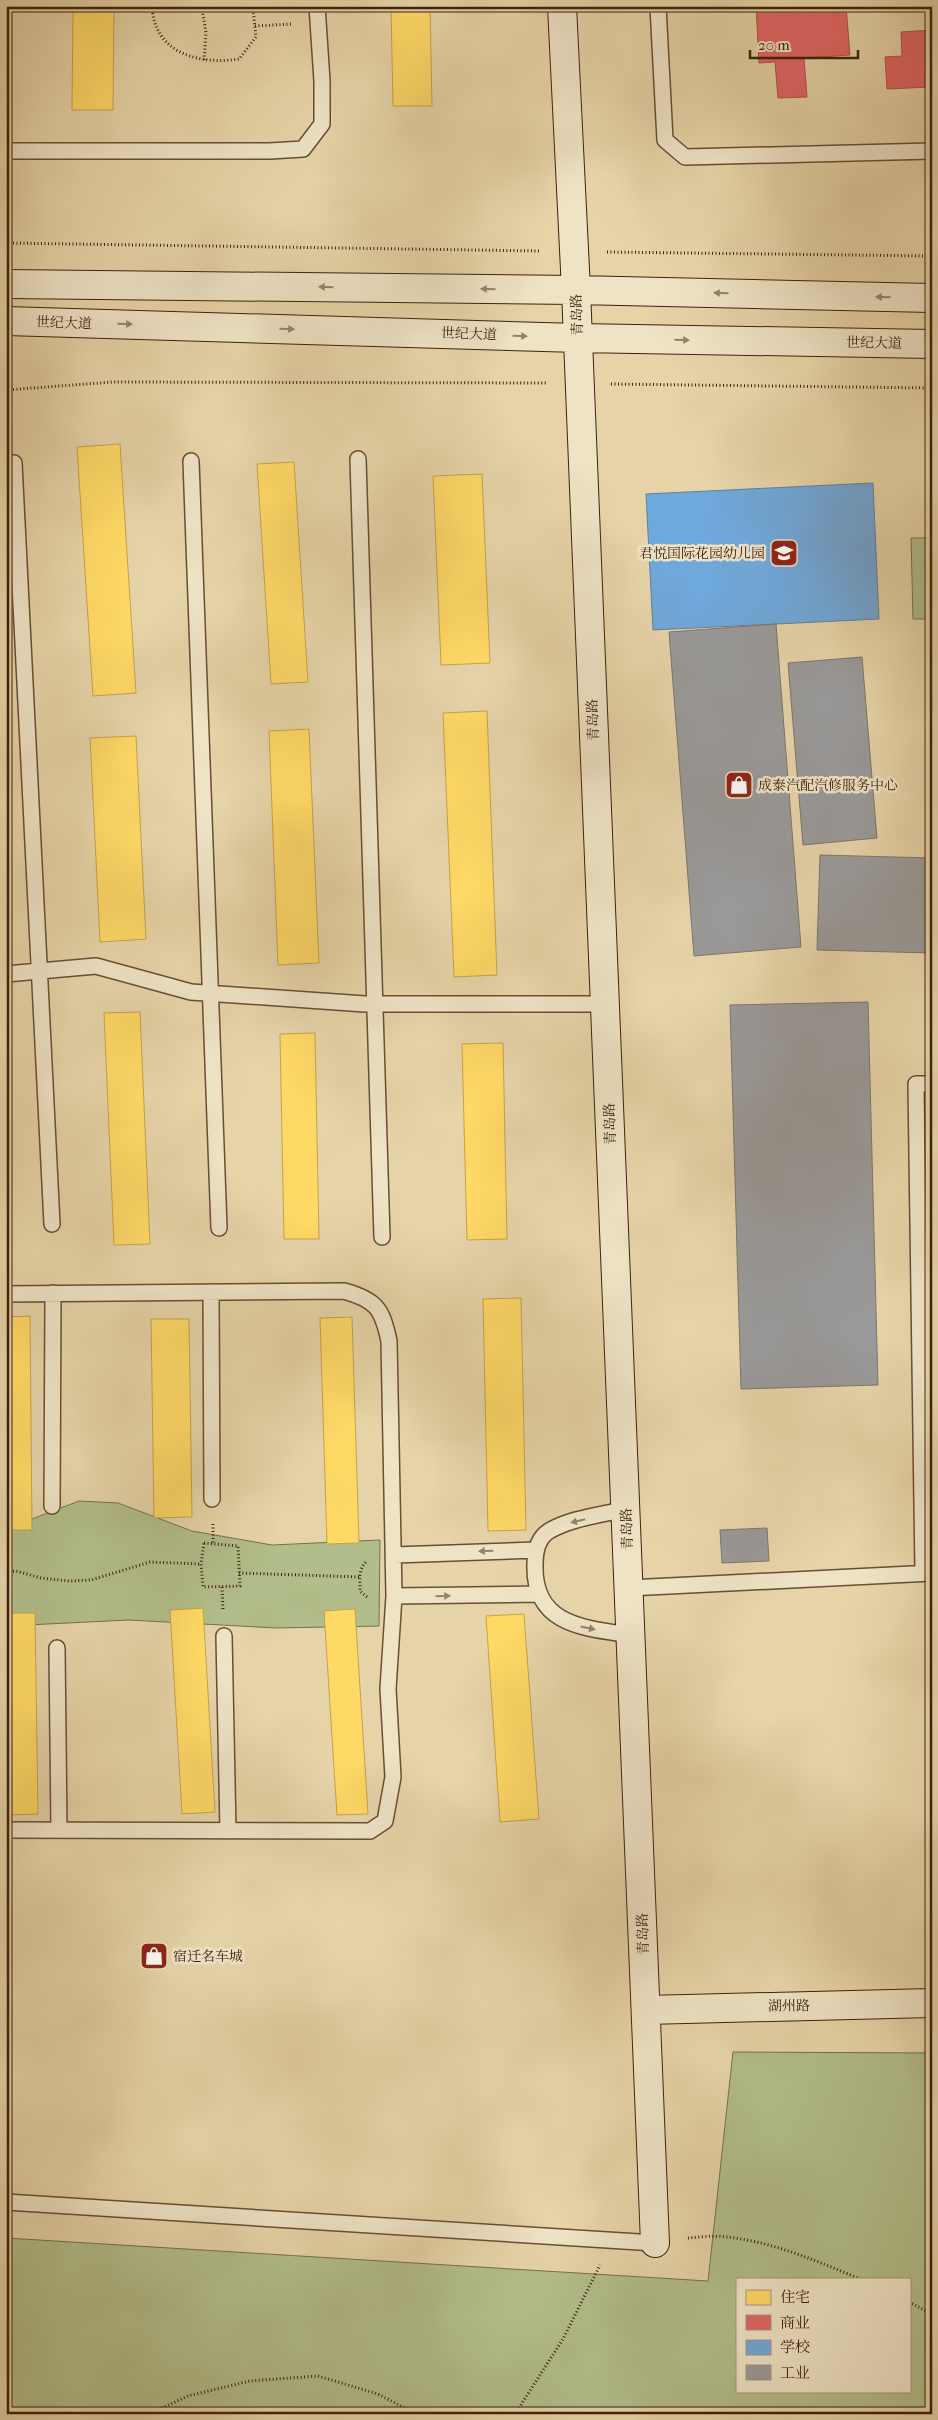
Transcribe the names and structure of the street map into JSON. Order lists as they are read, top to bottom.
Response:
{
  "streets": {
    "street": ["青岛路", "世纪大道", "湖州路"]
  },
  "crossings": [
    ["青岛路", "世纪大道"],
    ["青岛路", "湖州路"]
  ],
  "places": {
    "school or university": ["君悦国际花园幼儿园"],
    "shop": ["成泰汽配汽修服务中心", "宿迁名车城"]
  },
  "legend": [
    "住宅",
    "商业",
    "学校",
    "工业"
  ],
  "scale_bar": "20 m"
}
